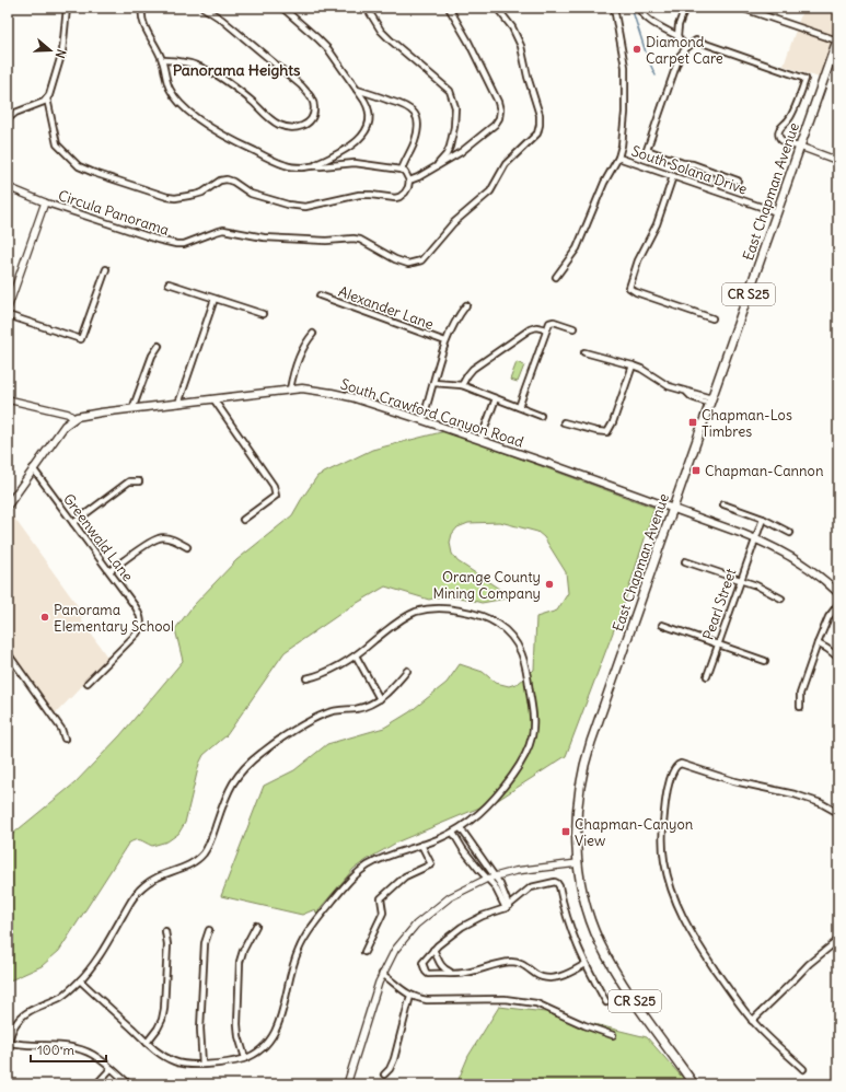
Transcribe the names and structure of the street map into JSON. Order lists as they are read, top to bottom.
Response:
{
  "streets": {
    "main road": ["East Chapman Avenue", "CR S25", "South Crawford Canyon Road"],
    "street": [
      "South Solana Drive",
      "Circula Panorama",
      "Alexander Lane",
      "Greenwald Lane",
      "Pearl Street"
    ]
  },
  "crossings": [
    ["South Solana Drive", "East Chapman Avenue"],
    ["East Chapman Avenue", "South Crawford Canyon Road"],
    ["South Crawford Canyon Road", "Pearl Street"]
  ],
  "districts": ["Panorama Heights"],
  "places": {
    "other": ["Diamond Carpet Care", "Orange County Mining Company", "Panorama Elementary School"],
    "transit": ["Chapman-Los Timbres", "Chapman-Cannon", "Chapman-Canyon View"]
  },
  "scale_bar": "100 m",
  "north": "right"
}
